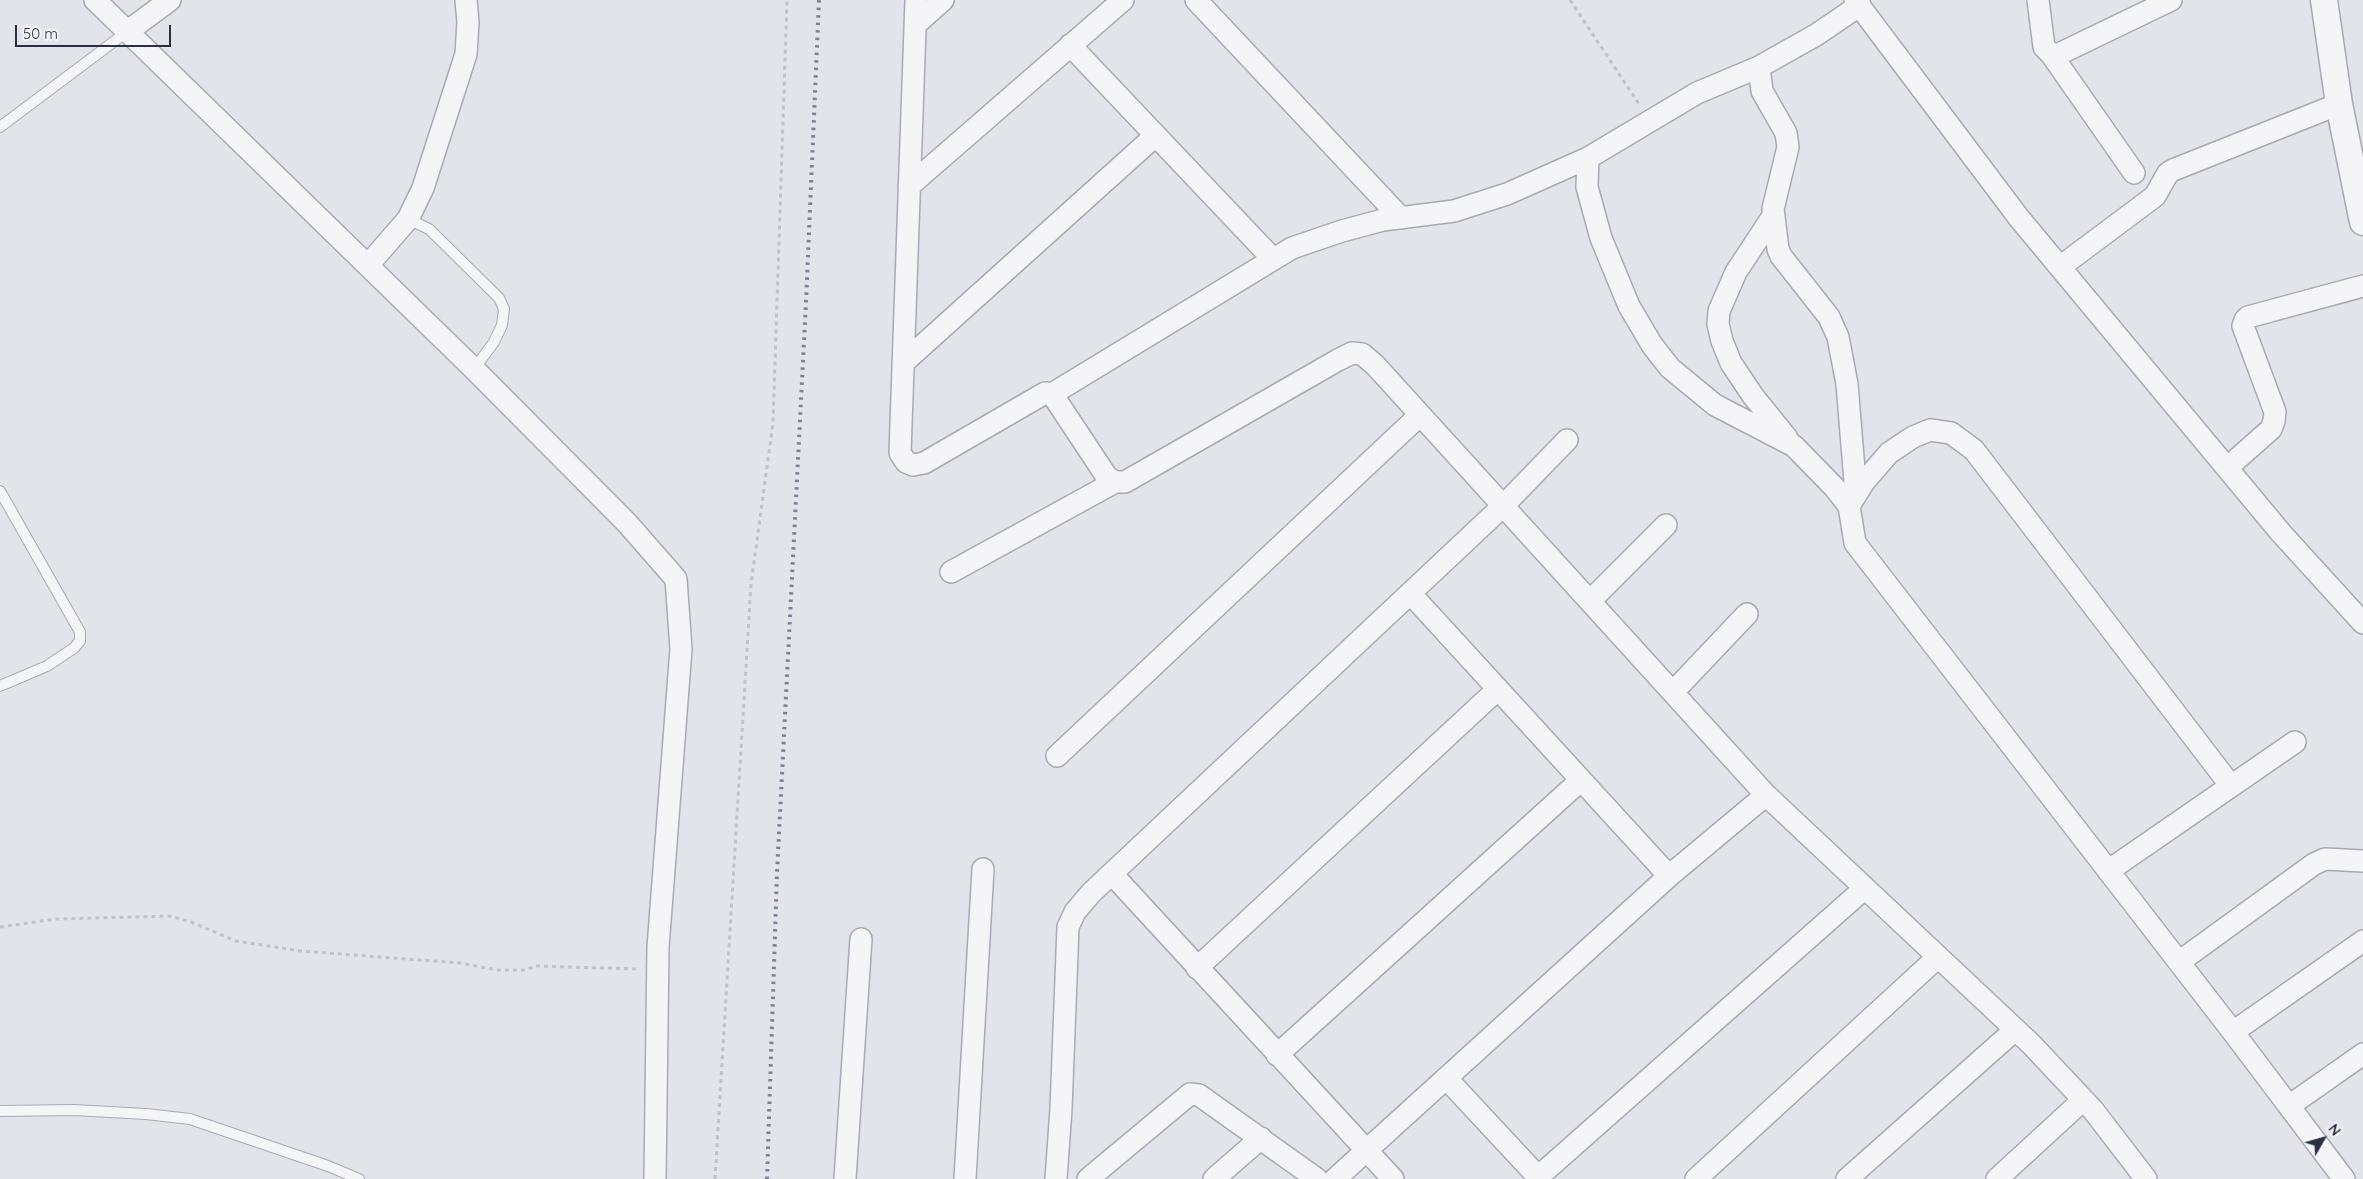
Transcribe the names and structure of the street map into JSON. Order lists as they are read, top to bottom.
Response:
{
  "scale_bar": "50 m",
  "north": "top right"
}
